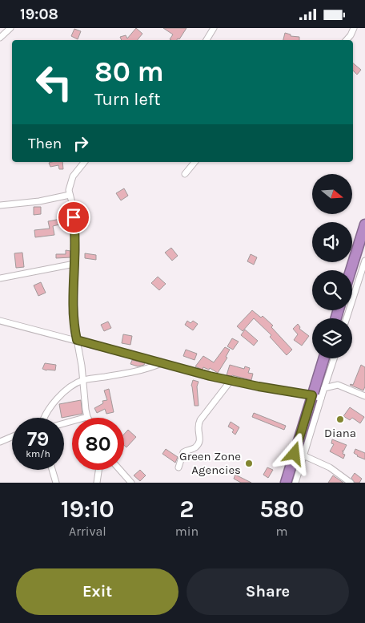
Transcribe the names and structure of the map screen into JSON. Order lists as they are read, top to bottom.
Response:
{
  "places": ["Diana", "Green Zone Agencies"],
  "north": "right",
  "page": {
    "status": "19:08",
    "turn": ["80 m", "Turn left"],
    "then": "Then",
    "speed": "79 km/h",
    "limit": "80",
    "eta": [
      "19:10",
      "Arrival",
      "2",
      "min",
      "580",
      "m"
    ],
    "buttons": ["Exit", "Share"]
  }
}
